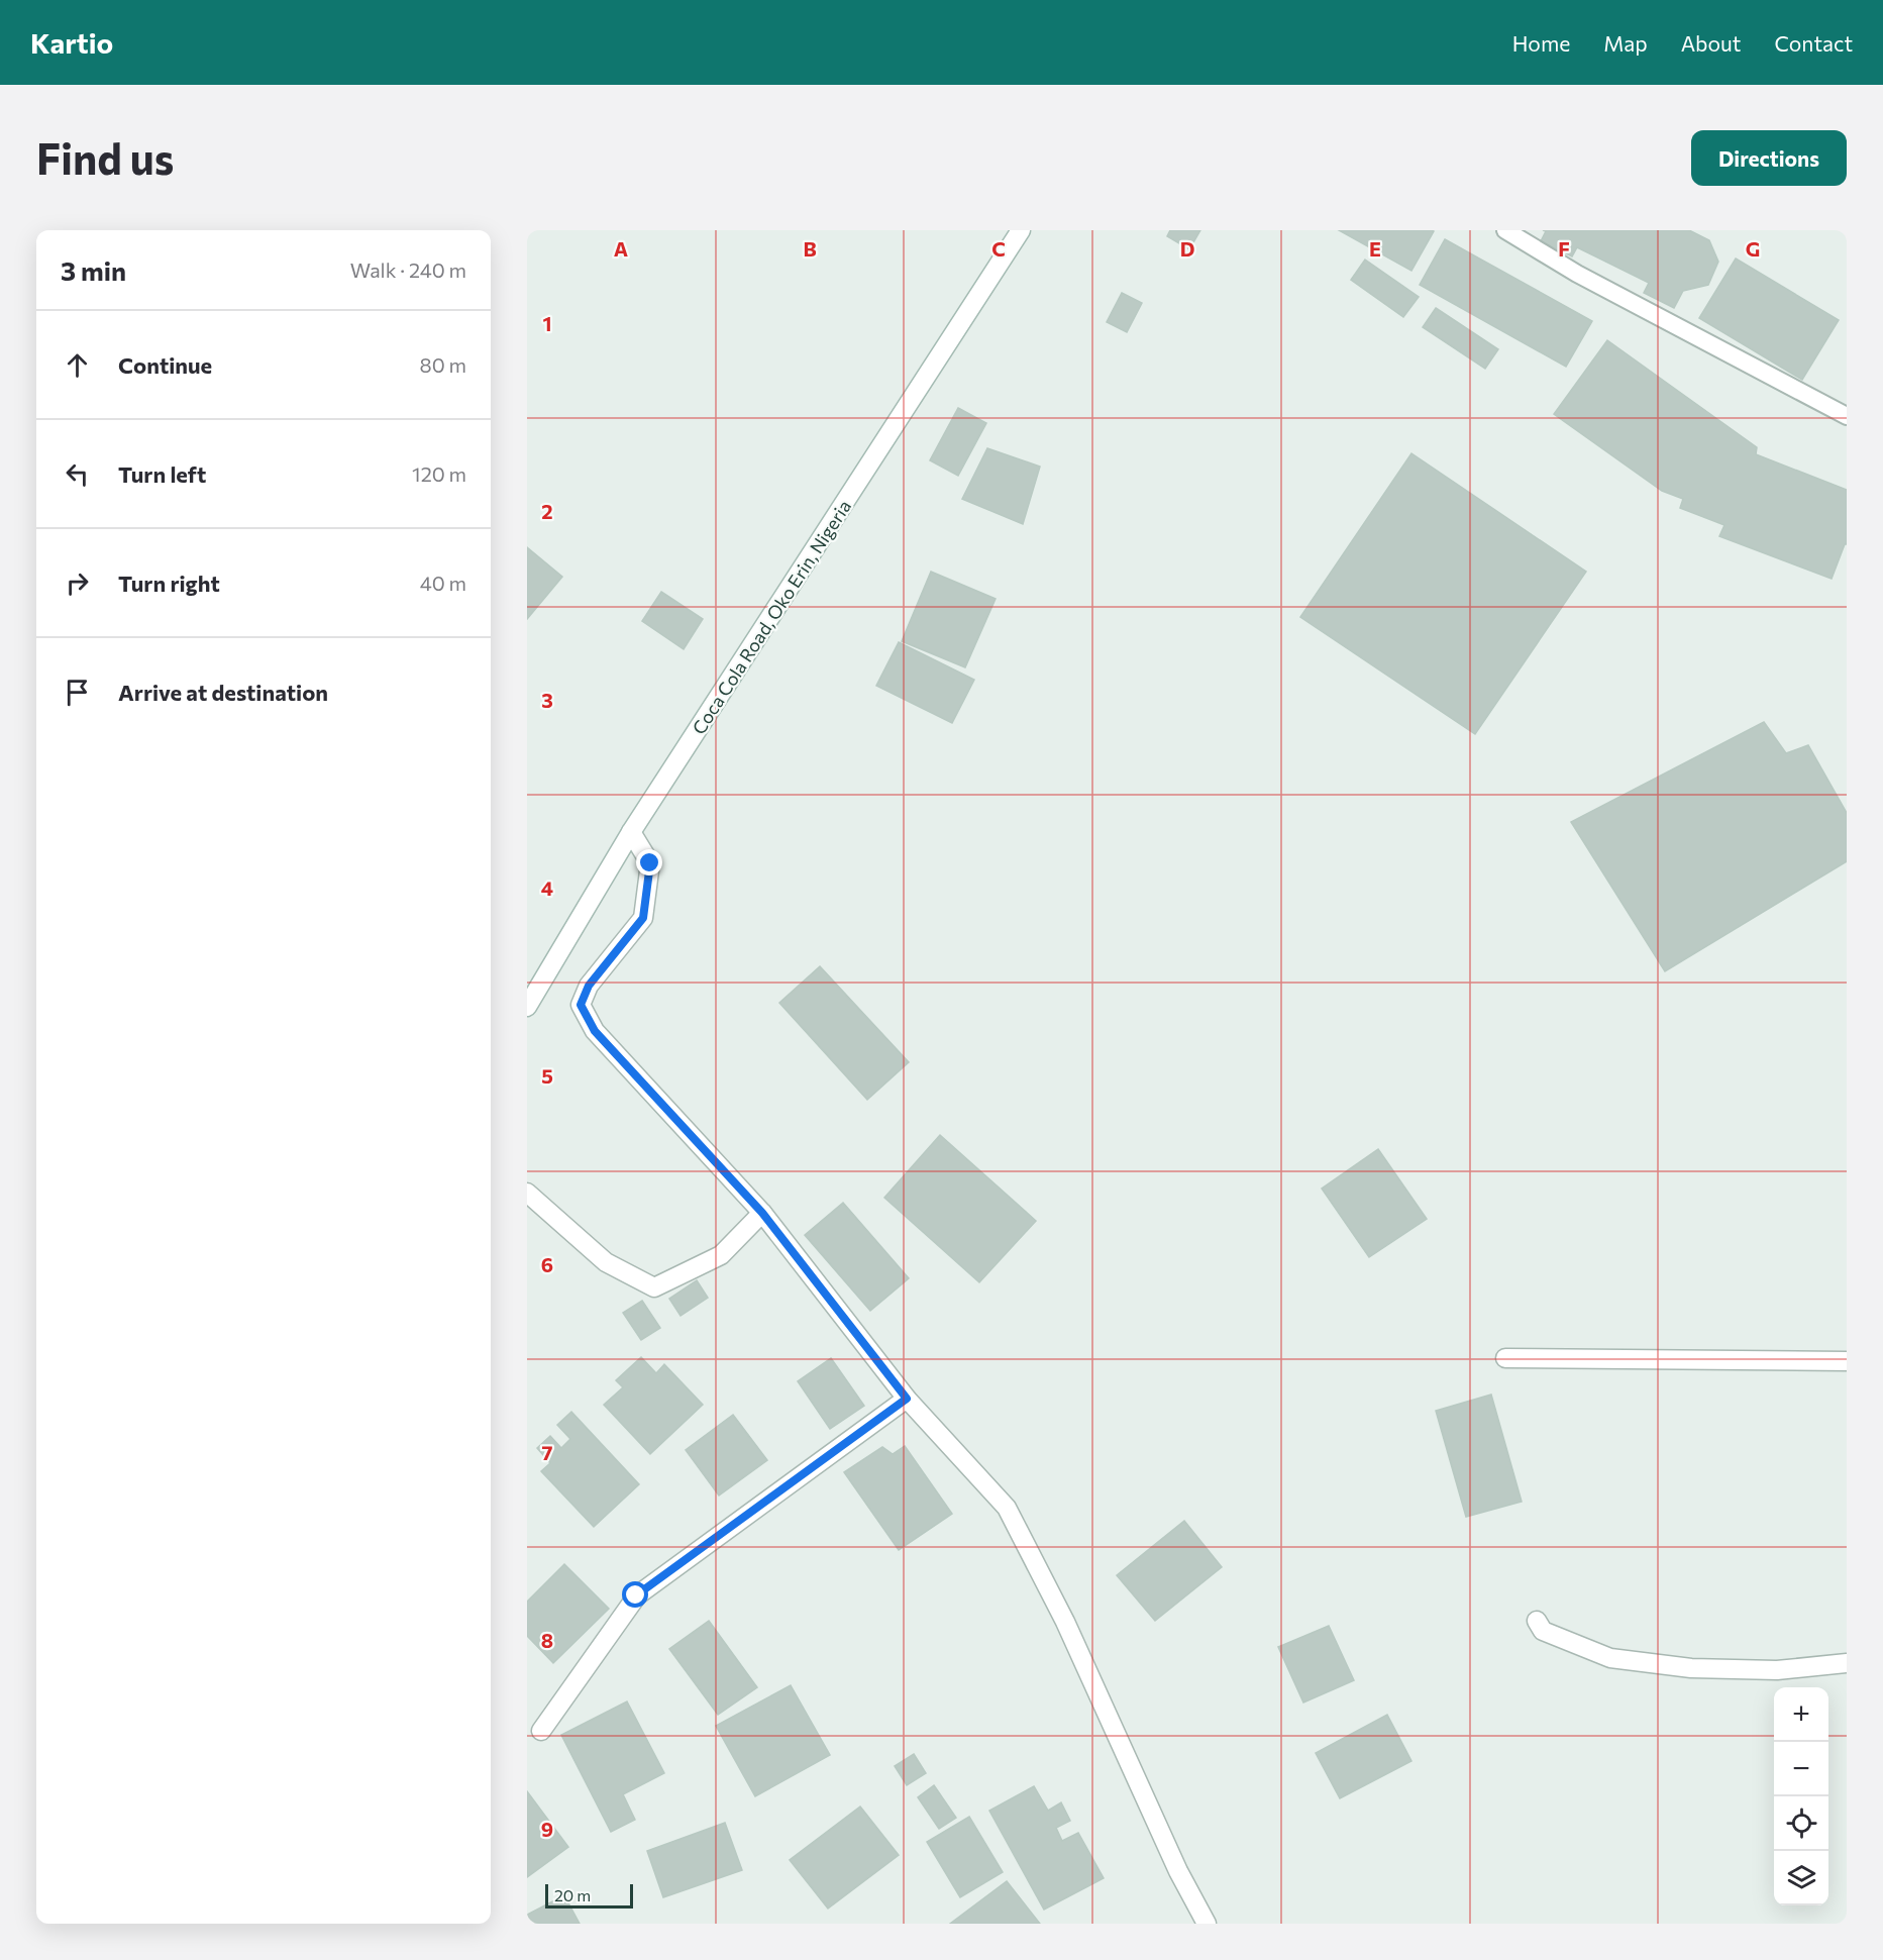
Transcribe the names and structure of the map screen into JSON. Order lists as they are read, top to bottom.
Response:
{
  "streets": {
    "street": ["Coca Cola Road, Oko Erin, Nigeria"]
  },
  "scale_bar": "20 m",
  "page": {
    "header": "Kartio",
    "nav": [
      "Home",
      "Map",
      "About",
      "Contact"
    ],
    "buttons": "Directions",
    "title": "Find us",
    "heading": ["3 min", "Walk · 240 m"],
    "list": [
      ["Continue", "80 m"],
      ["Turn left", "120 m"],
      ["Turn right", "40 m"],
      "Arrive at destination"
    ],
    "map_buttons": ["+", "−"],
    "scale": "20 m"
  },
  "grid": {
    "columns": [
      "A",
      "B",
      "C",
      "D",
      "E",
      "F",
      "G"
    ],
    "rows": [
      "1",
      "2",
      "3",
      "4",
      "5",
      "6",
      "7",
      "8",
      "9"
    ]
  }
}
